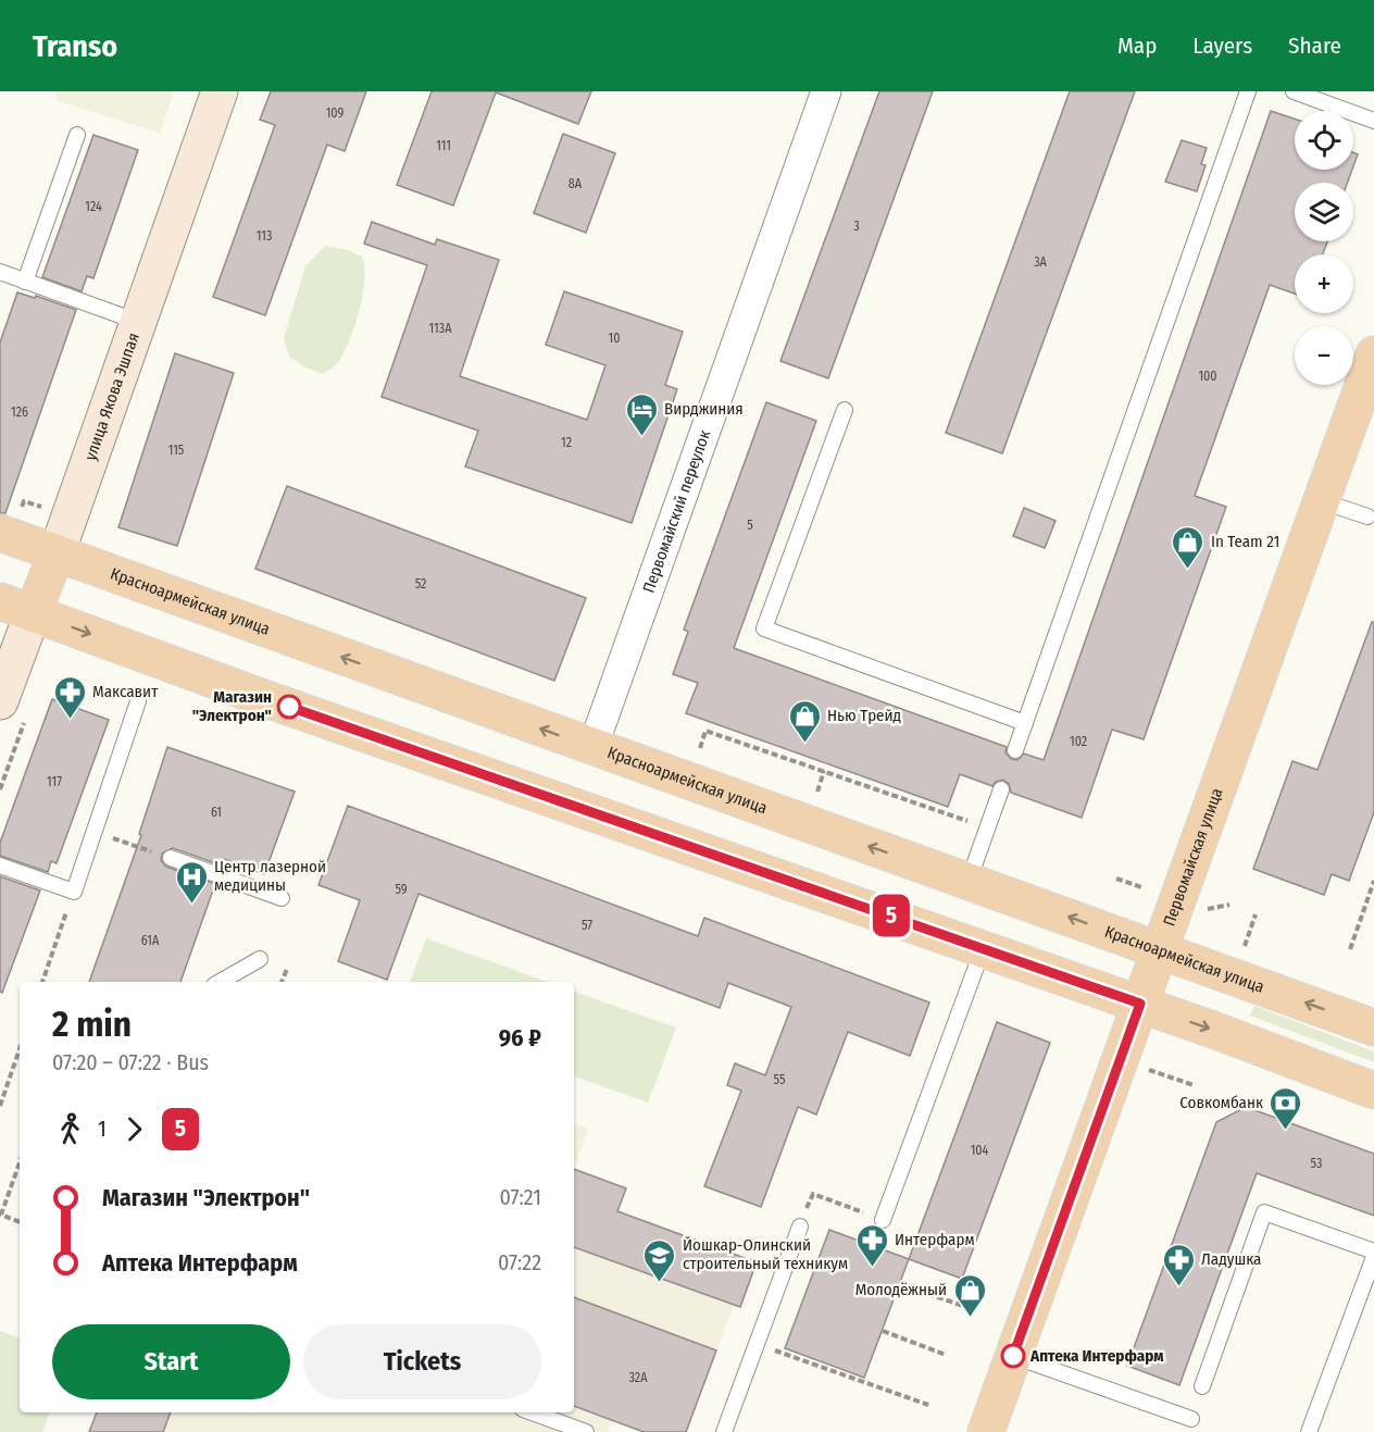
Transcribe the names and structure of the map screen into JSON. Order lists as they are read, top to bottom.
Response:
{
  "streets": {
    "main road": ["улица Якова Эшпая", "Красноармейская улица", "Первомайская улица"],
    "street": ["Первомайский переулок"]
  },
  "crossings": [
    ["улица Якова Эшпая", "Красноармейская улица"],
    ["Первомайский переулок", "Красноармейская улица"],
    ["Красноармейская улица", "Первомайская улица"]
  ],
  "places": {
    "hotel": ["Вирджиния"],
    "shop": ["In Team 21", "Нью Трейд", "Молодёжный"],
    "other": ["Магазин \"Электрон\"", "Аптека Интерфарм"],
    "pharmacy": ["Максавит", "Интерфарм", "Ладушка"],
    "hospital": ["Центр лазерной медицины"],
    "bank": ["Совкомбанк"],
    "school or university": ["Йошкар-Олинский строительный техникум"]
  },
  "lines": ["bus line 5"],
  "house_numbers": [
    "109",
    "111",
    "8А",
    "124",
    "3",
    "113",
    "3А",
    "113А",
    "10",
    "100",
    "126",
    "12",
    "115",
    "5",
    "52",
    "102",
    "117",
    "61",
    "59",
    "57",
    "61А",
    "55",
    "104",
    "53",
    "32А"
  ],
  "page": {
    "header": "Transo",
    "nav": ["Map", "Layers", "Share"],
    "on_map": "5",
    "map_buttons": ["+", "−"],
    "heading": ["2 min", "07:20 – 07:22 · Bus", "96 ₽"],
    "legs": ["1", "5"],
    "list": [
      {
        "name": "Магазин \"Электрон\"",
        "value": "07:21"
      },
      {
        "name": "Аптека Интерфарм",
        "value": "07:22"
      }
    ],
    "buttons": ["Start", "Tickets"]
  }
}
